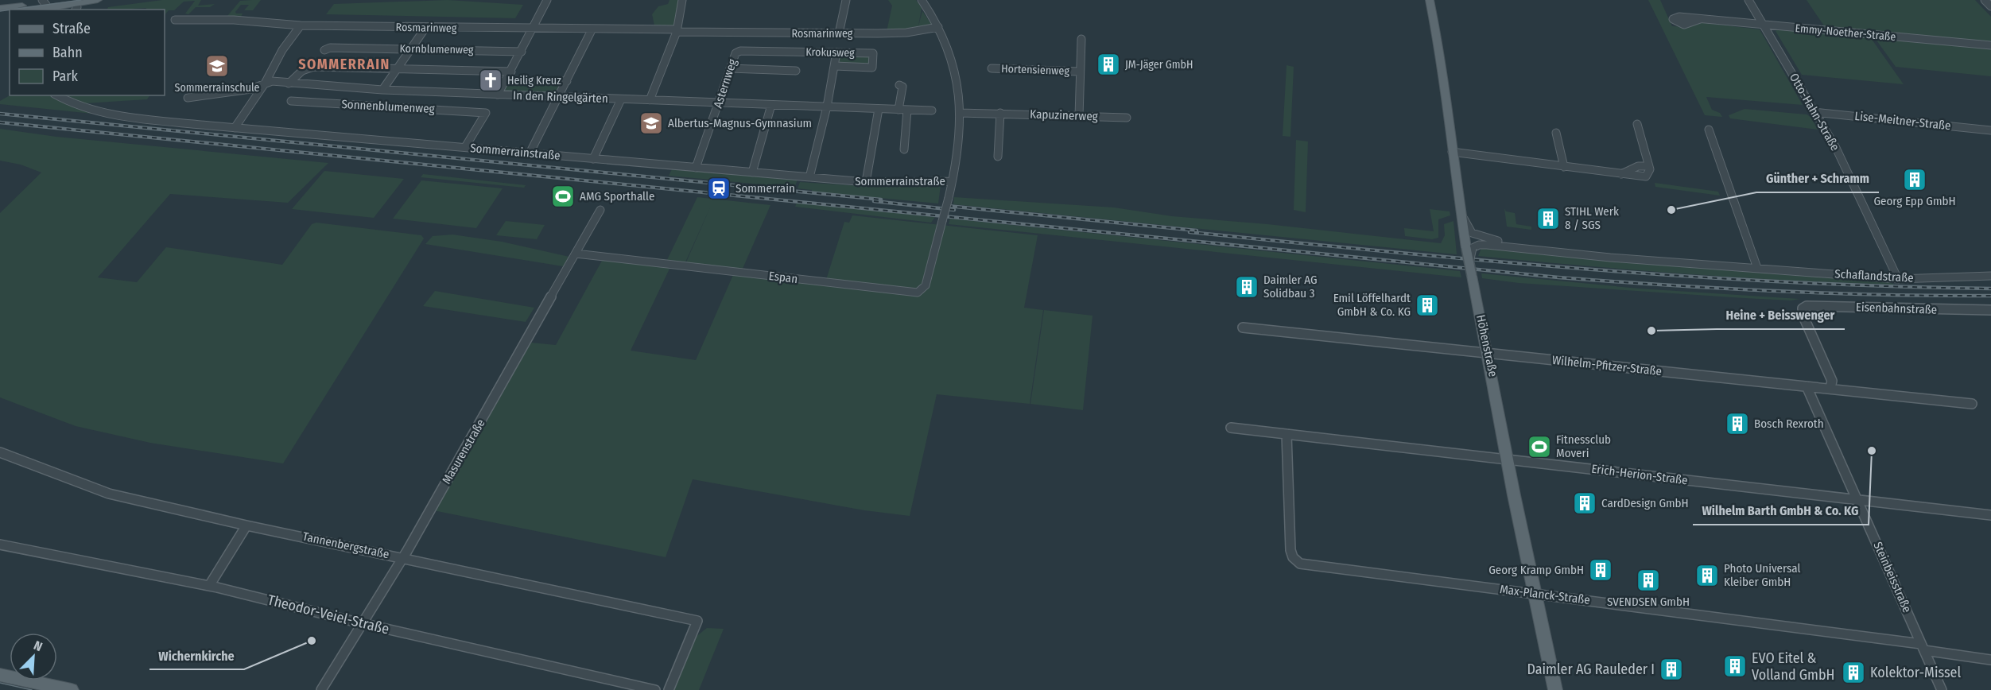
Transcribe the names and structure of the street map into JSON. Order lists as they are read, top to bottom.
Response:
{
  "streets": {
    "main road": ["Höhenstraße"],
    "street": [
      "Rosmarinweg",
      "Emmy-Noether-Straße",
      "Kornblumenweg",
      "Krokusweg",
      "Hortensienweg",
      "Asternweg",
      "In den Ringelgärten",
      "Sonnenblumenweg",
      "Otto-Hahn-Straße",
      "Kapuzinerweg",
      "Lise-Meitner-Straße",
      "Sommerrainstraße",
      "Schaflandstraße",
      "Espan",
      "Eisenbahnstraße",
      "Wilhelm-Pfitzer-Straße",
      "Masurenstraße",
      "Erich-Herion-Straße",
      "Tannenbergstraße",
      "Steinbeisstraße",
      "Max-Planck-Straße",
      "Theodor-Veiel-Straße"
    ]
  },
  "crossings": [
    ["Emmy-Noether-Straße", "Otto-Hahn-Straße"],
    ["Krokusweg", "Asternweg"],
    ["Hortensienweg", "Kapuzinerweg"],
    ["Asternweg", "In den Ringelgärten"],
    ["Asternweg", "Sommerrainstraße"],
    ["Sonnenblumenweg", "Sommerrainstraße"],
    ["Otto-Hahn-Straße", "Lise-Meitner-Straße"],
    ["Otto-Hahn-Straße", "Schaflandstraße"],
    ["Sommerrainstraße", "Espan"],
    ["Schaflandstraße", "Höhenstraße"],
    ["Espan", "Masurenstraße"],
    ["Eisenbahnstraße", "Wilhelm-Pfitzer-Straße"],
    ["Höhenstraße", "Wilhelm-Pfitzer-Straße"],
    ["Höhenstraße", "Erich-Herion-Straße"],
    ["Höhenstraße", "Max-Planck-Straße"],
    ["Wilhelm-Pfitzer-Straße", "Steinbeisstraße"],
    ["Masurenstraße", "Tannenbergstraße"],
    ["Masurenstraße", "Theodor-Veiel-Straße"],
    ["Erich-Herion-Straße", "Steinbeisstraße"],
    ["Erich-Herion-Straße", "Max-Planck-Straße"],
    ["Steinbeisstraße", "Max-Planck-Straße"]
  ],
  "districts": ["SOMMERRAIN"],
  "places": {
    "building": [
      "JM-Jäger GmbH",
      "Georg Epp GmbH",
      "STIHL Werk 8 / SGS",
      "Daimler AG Solidbau 3",
      "Emil Löffelhardt GmbH & Co. KG",
      "Bosch Rexroth",
      "CardDesign GmbH",
      "Georg Kramp GmbH",
      "Photo Universal Kleiber GmbH",
      "SVENDSEN GmbH",
      "EVO Eitel & Volland GmbH",
      "Daimler AG Rauleder I",
      "Kolektor-Missel"
    ],
    "school or university": ["Sommerrainschule", "Albertus-Magnus-Gymnasium"],
    "church": ["Heilig Kreuz"],
    "station": ["Sommerrain"],
    "sports": ["AMG Sporthalle", "Fitnessclub Moveri"],
    "other": [
      "Günther + Schramm",
      "Heine + Beisswenger",
      "Wilhelm Barth GmbH & Co. KG",
      "Wichernkirche"
    ]
  },
  "legend": ["Straße", "Bahn", "Park"],
  "north": "top right"
}
